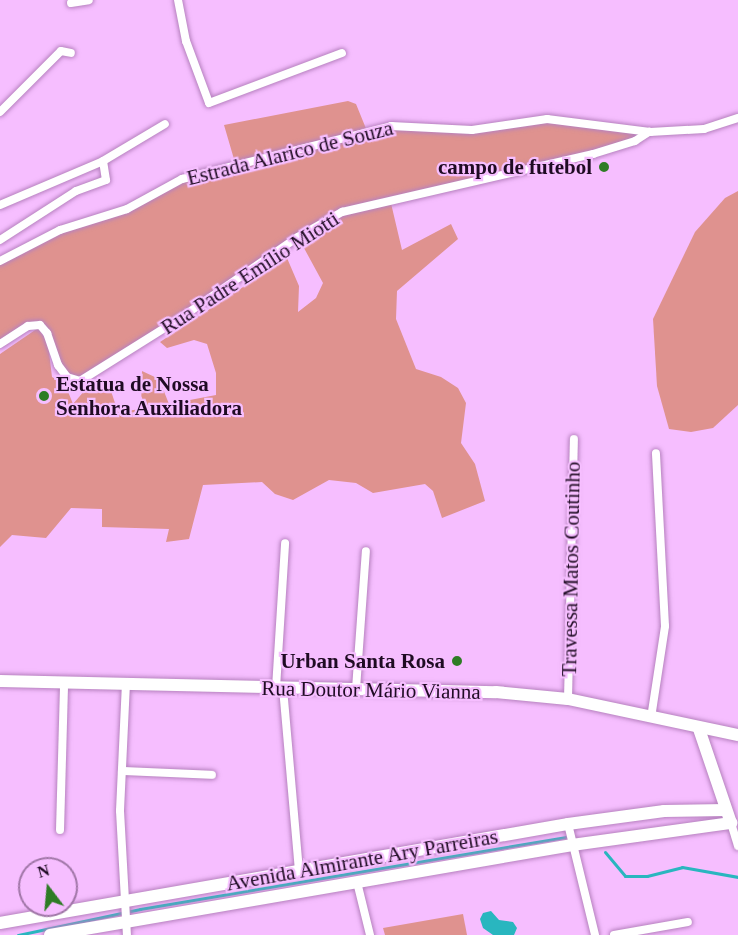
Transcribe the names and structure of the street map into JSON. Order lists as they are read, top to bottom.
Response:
{
  "streets": {
    "street": [
      "Estrada Alarico de Souza",
      "Rua Padre Emílio Miotti",
      "Travessa Matos Coutinho",
      "Rua Doutor Mário Vianna",
      "Avenida Almirante Ary Parreiras"
    ]
  },
  "crossings": [
    ["Estrada Alarico de Souza", "Rua Padre Emílio Miotti"],
    ["Travessa Matos Coutinho", "Rua Doutor Mário Vianna"]
  ],
  "places": ["campo de futebol", "Estatua de Nossa Senhora Auxiliadora", "Urban Santa Rosa"],
  "north": "top"
}
